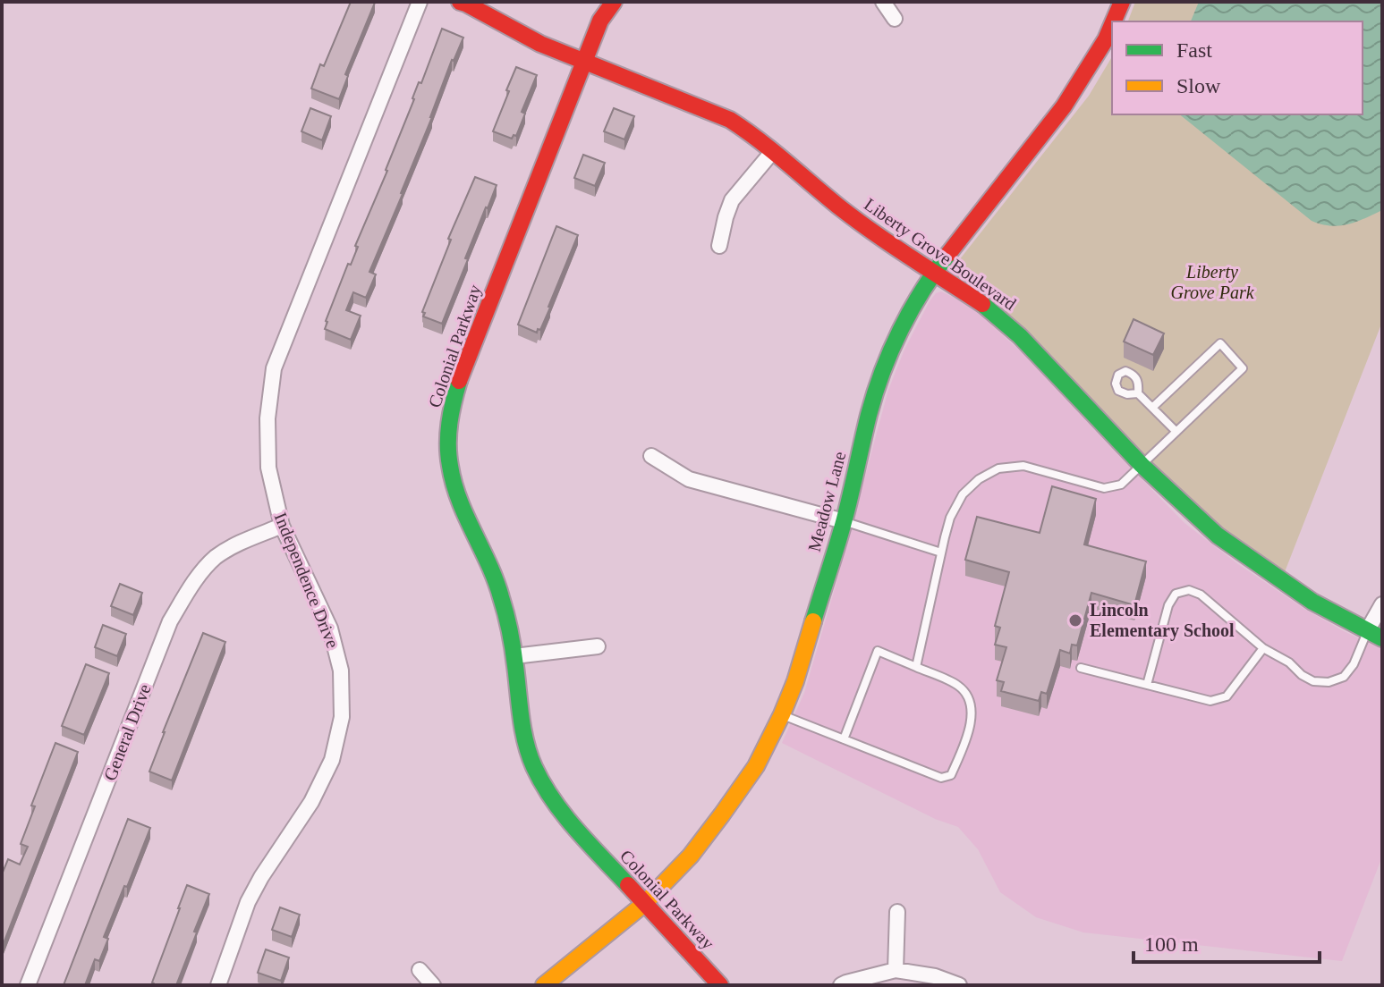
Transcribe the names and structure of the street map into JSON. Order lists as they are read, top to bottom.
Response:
{
  "streets": {
    "street": [
      "Liberty Grove Boulevard",
      "Colonial Parkway",
      "Meadow Lane",
      "Independence Drive",
      "General Drive"
    ]
  },
  "crossings": [
    ["Liberty Grove Boulevard", "Colonial Parkway"],
    ["Liberty Grove Boulevard", "Meadow Lane"],
    ["Colonial Parkway", "Meadow Lane"],
    ["Independence Drive", "General Drive"]
  ],
  "parks": ["Liberty Grove Park"],
  "places": ["Lincoln Elementary School"],
  "legend": ["Fast", "Slow"],
  "scale_bar": "100 m"
}
